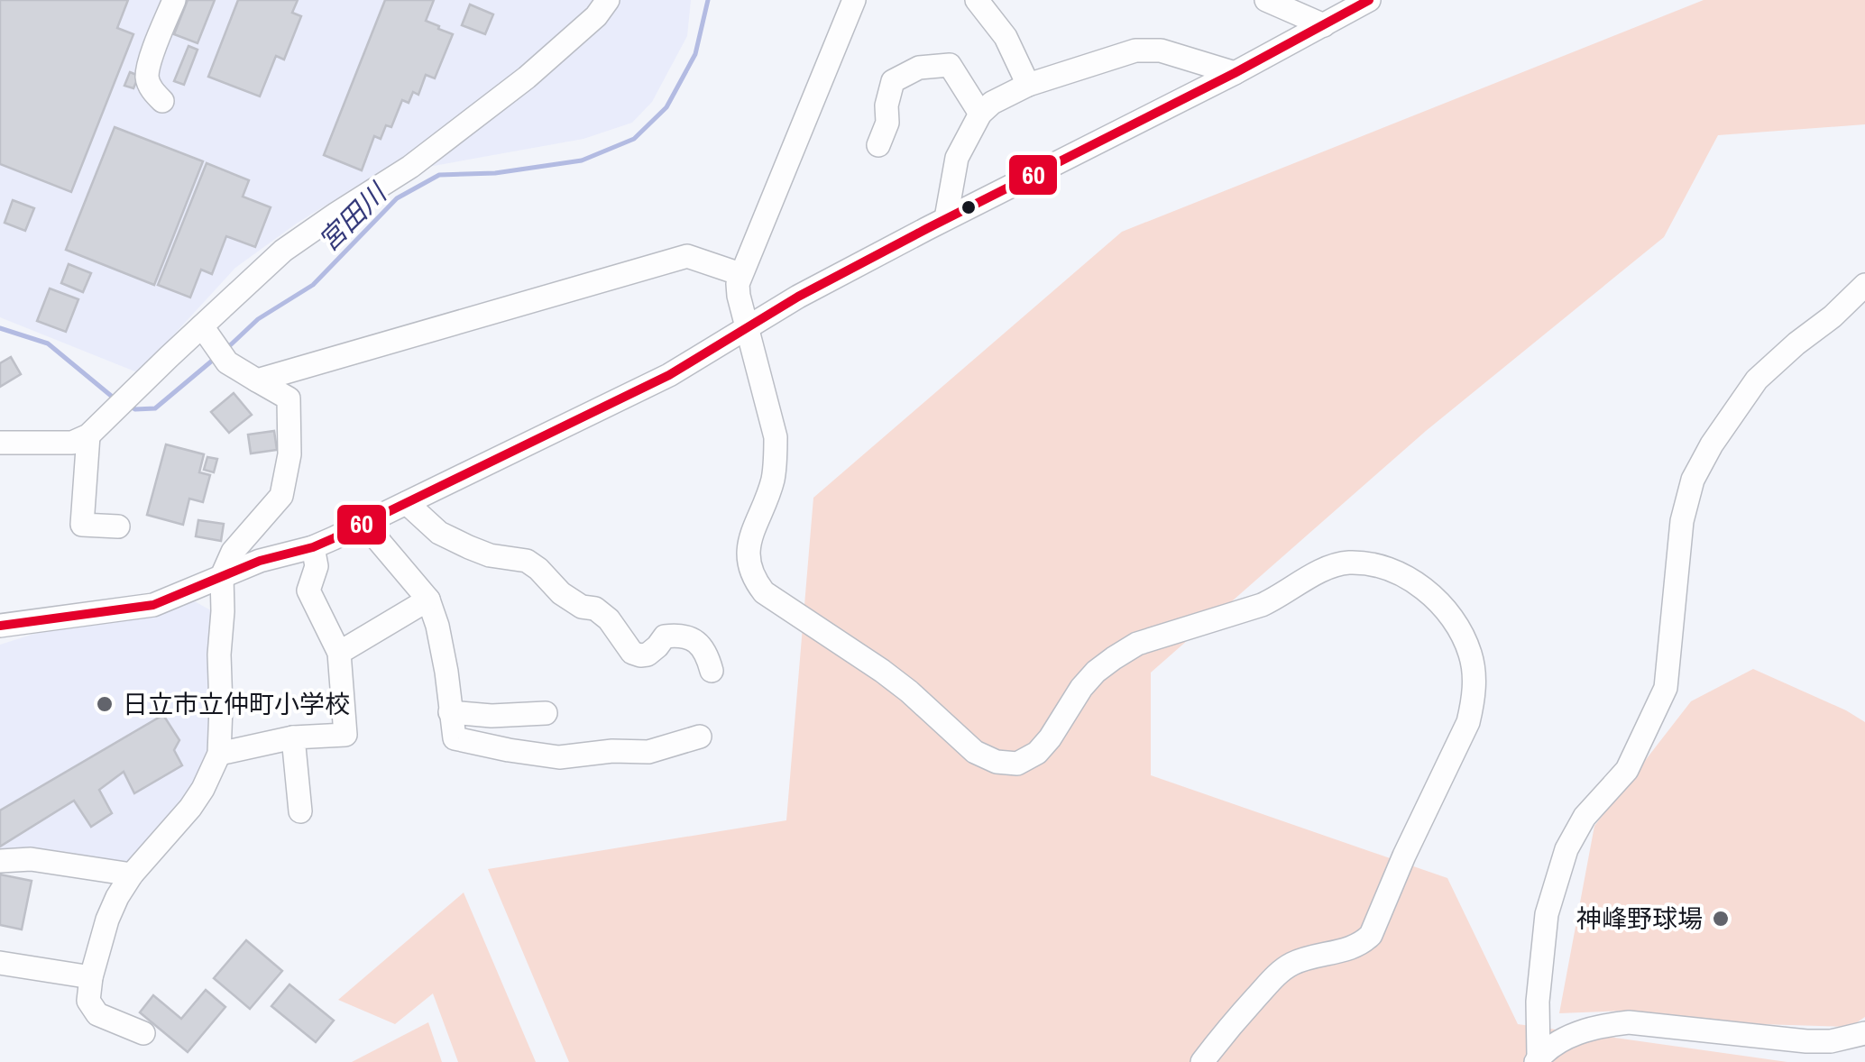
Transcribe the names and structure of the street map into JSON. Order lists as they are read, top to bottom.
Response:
{
  "water": ["宮田川"],
  "places": ["日立市立仲町小学校", "神峰野球場"],
  "lines": ["transit line 60"]
}
